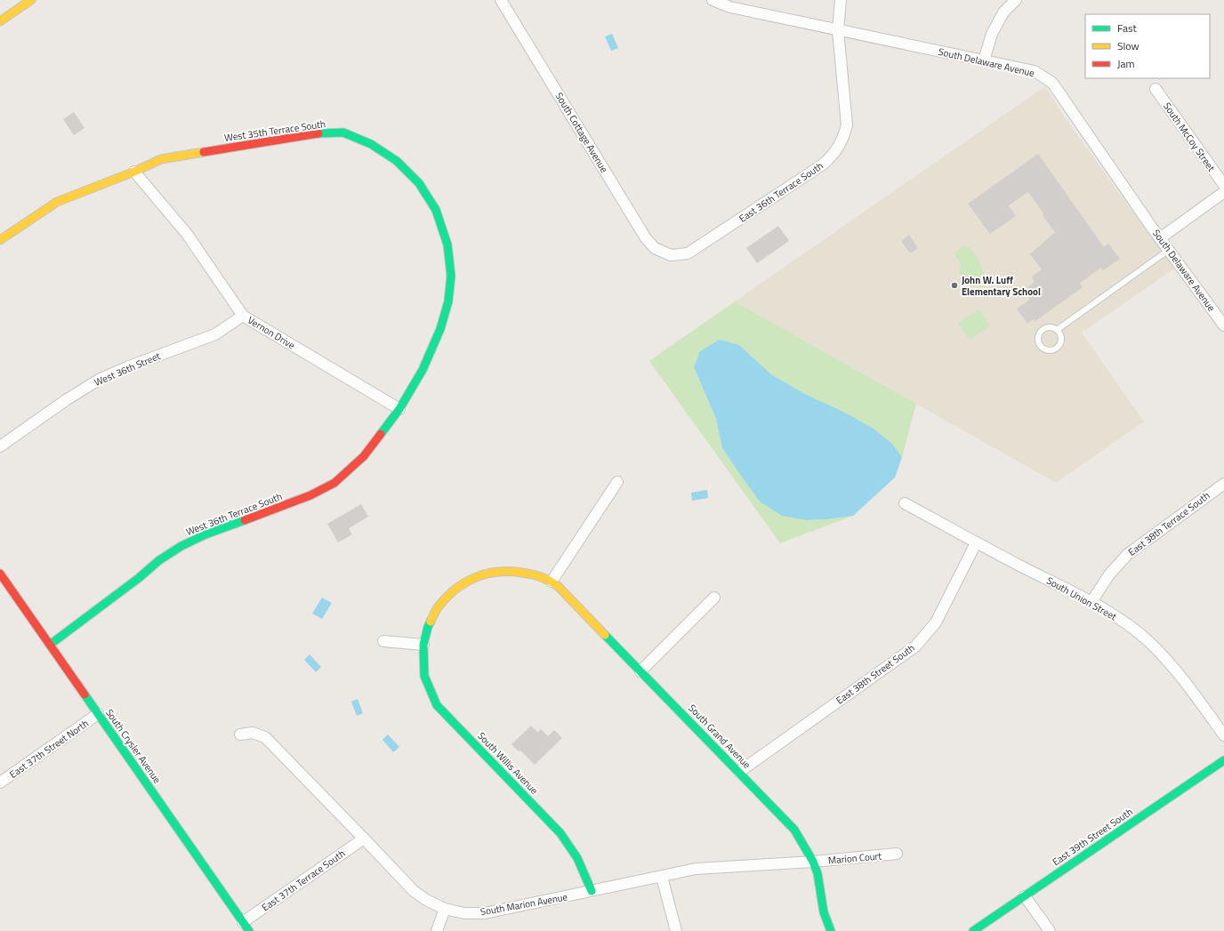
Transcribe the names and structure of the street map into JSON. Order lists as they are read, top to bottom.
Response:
{
  "streets": {
    "street": [
      "South Delaware Avenue",
      "West 35th Terrace South",
      "South Cottage Avenue",
      "South McCoy Street",
      "East 36th Terrace South",
      "Vernon Drive",
      "West 36th Street",
      "West 36th Terrace South",
      "East 38th Terrace South",
      "South Union Street",
      "East 38th Street South",
      "South Grand Avenue",
      "South Crysler Avenue",
      "East 37th Street North",
      "South Willis Avenue",
      "East 39th Street South",
      "Marion Court",
      "East 37th Terrace South",
      "South Marion Avenue"
    ]
  },
  "crossings": [
    ["South Delaware Avenue", "East 36th Terrace South"],
    ["West 35th Terrace South", "Vernon Drive"],
    ["West 35th Terrace South", "West 36th Terrace South"],
    ["South Cottage Avenue", "East 36th Terrace South"],
    ["Vernon Drive", "West 36th Street"],
    ["Vernon Drive", "West 36th Terrace South"],
    ["West 36th Terrace South", "South Crysler Avenue"],
    ["East 38th Terrace South", "South Union Street"],
    ["South Union Street", "East 38th Street South"],
    ["East 38th Street South", "South Grand Avenue"],
    ["South Grand Avenue", "South Willis Avenue"],
    ["South Grand Avenue", "Marion Court"],
    ["South Grand Avenue", "South Marion Avenue"],
    ["South Crysler Avenue", "East 37th Street North"],
    ["South Crysler Avenue", "East 37th Terrace South"],
    ["South Willis Avenue", "South Marion Avenue"],
    ["Marion Court", "South Marion Avenue"],
    ["East 37th Terrace South", "South Marion Avenue"]
  ],
  "places": ["John W. Luff Elementary School"],
  "legend": ["Fast", "Slow", "Jam"]
}
